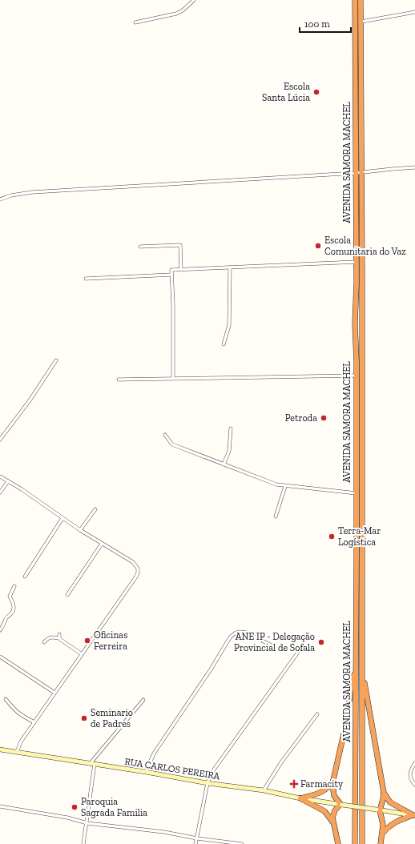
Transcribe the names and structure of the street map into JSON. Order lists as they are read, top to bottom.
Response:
{
  "streets": {
    "highway": ["AVENIDA SAMORA MACHEL"],
    "main road": ["RUA CARLOS PEREIRA"]
  },
  "places": {
    "other": [
      "Escola Santa Lúcia",
      "Escola Comunitaria do Vaz",
      "Petroda",
      "Terra-Mar Logística",
      "Oficinas Ferreira",
      "ANE IP - Delegação Provincial de Sofala",
      "Seminario de Padres",
      "Paroquia Sagrada Familia"
    ],
    "health": ["Farmacity"]
  },
  "scale_bar": "100 m"
}
